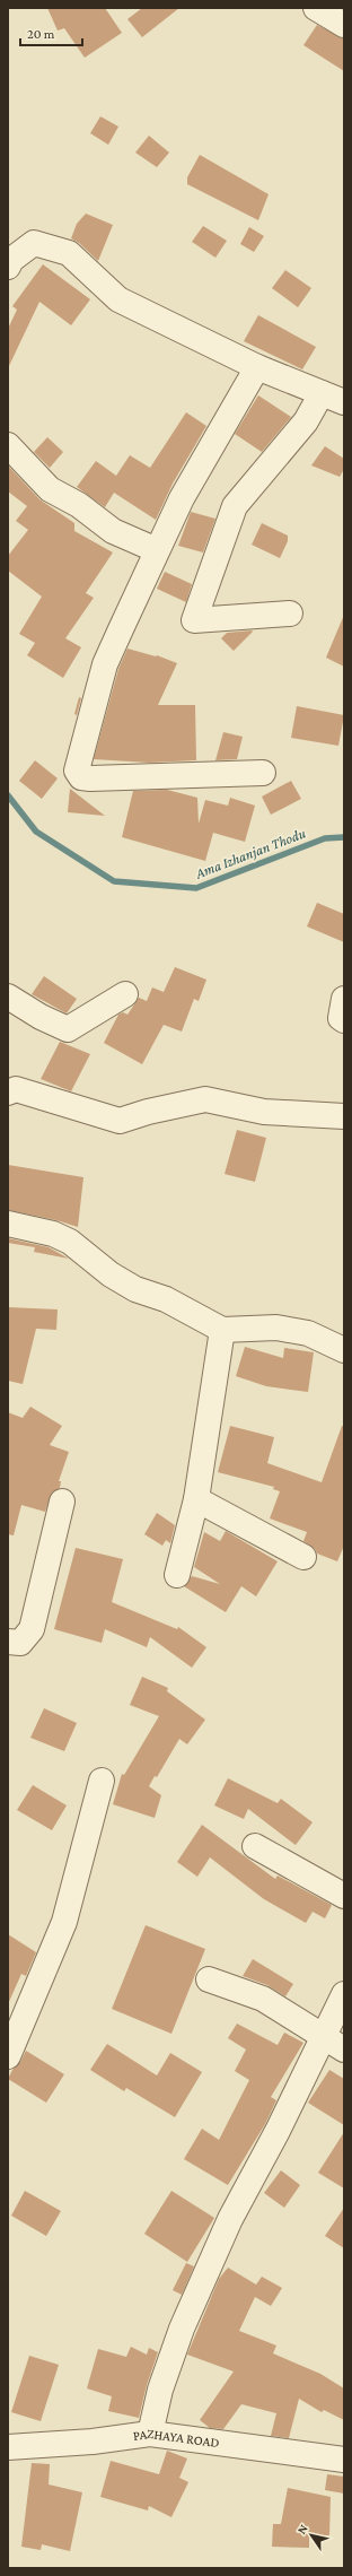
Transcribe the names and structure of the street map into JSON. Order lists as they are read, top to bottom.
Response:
{
  "streets": {
    "street": ["PAZHAYA ROAD"]
  },
  "water": ["Ama Izhanjan Thodu"],
  "scale_bar": "20 m",
  "north": "top left"
}
